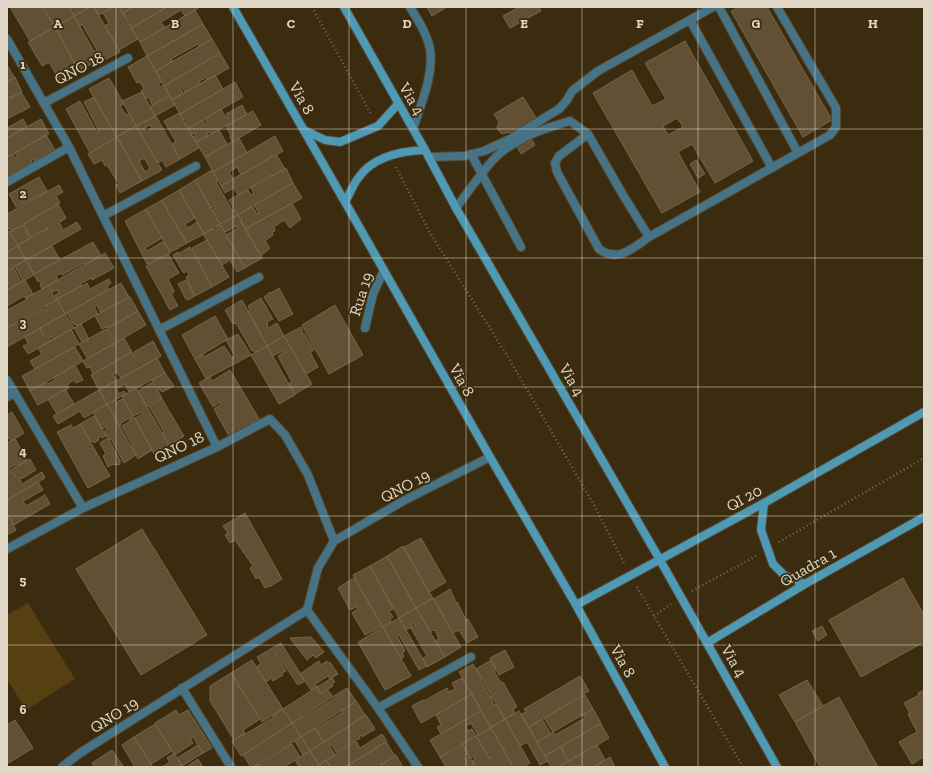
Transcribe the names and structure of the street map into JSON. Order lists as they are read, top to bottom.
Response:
{
  "streets": {
    "main road": [
      "Via 8",
      "Via 4",
      "QI 20",
      "Quadra 1"
    ],
    "street": ["QNO 18", "Rua 19", "QNO 19"]
  },
  "crossings": [
    ["Via 8", "Rua 19"],
    ["Via 8", "QNO 19"],
    ["Via 8", "QI 20"],
    ["Via 4", "QI 20"],
    ["Via 4", "Quadra 1"]
  ],
  "grid": {
    "columns": [
      "A",
      "B",
      "C",
      "D",
      "E",
      "F",
      "G",
      "H"
    ],
    "rows": [
      "1",
      "2",
      "3",
      "4",
      "5",
      "6"
    ]
  }
}
